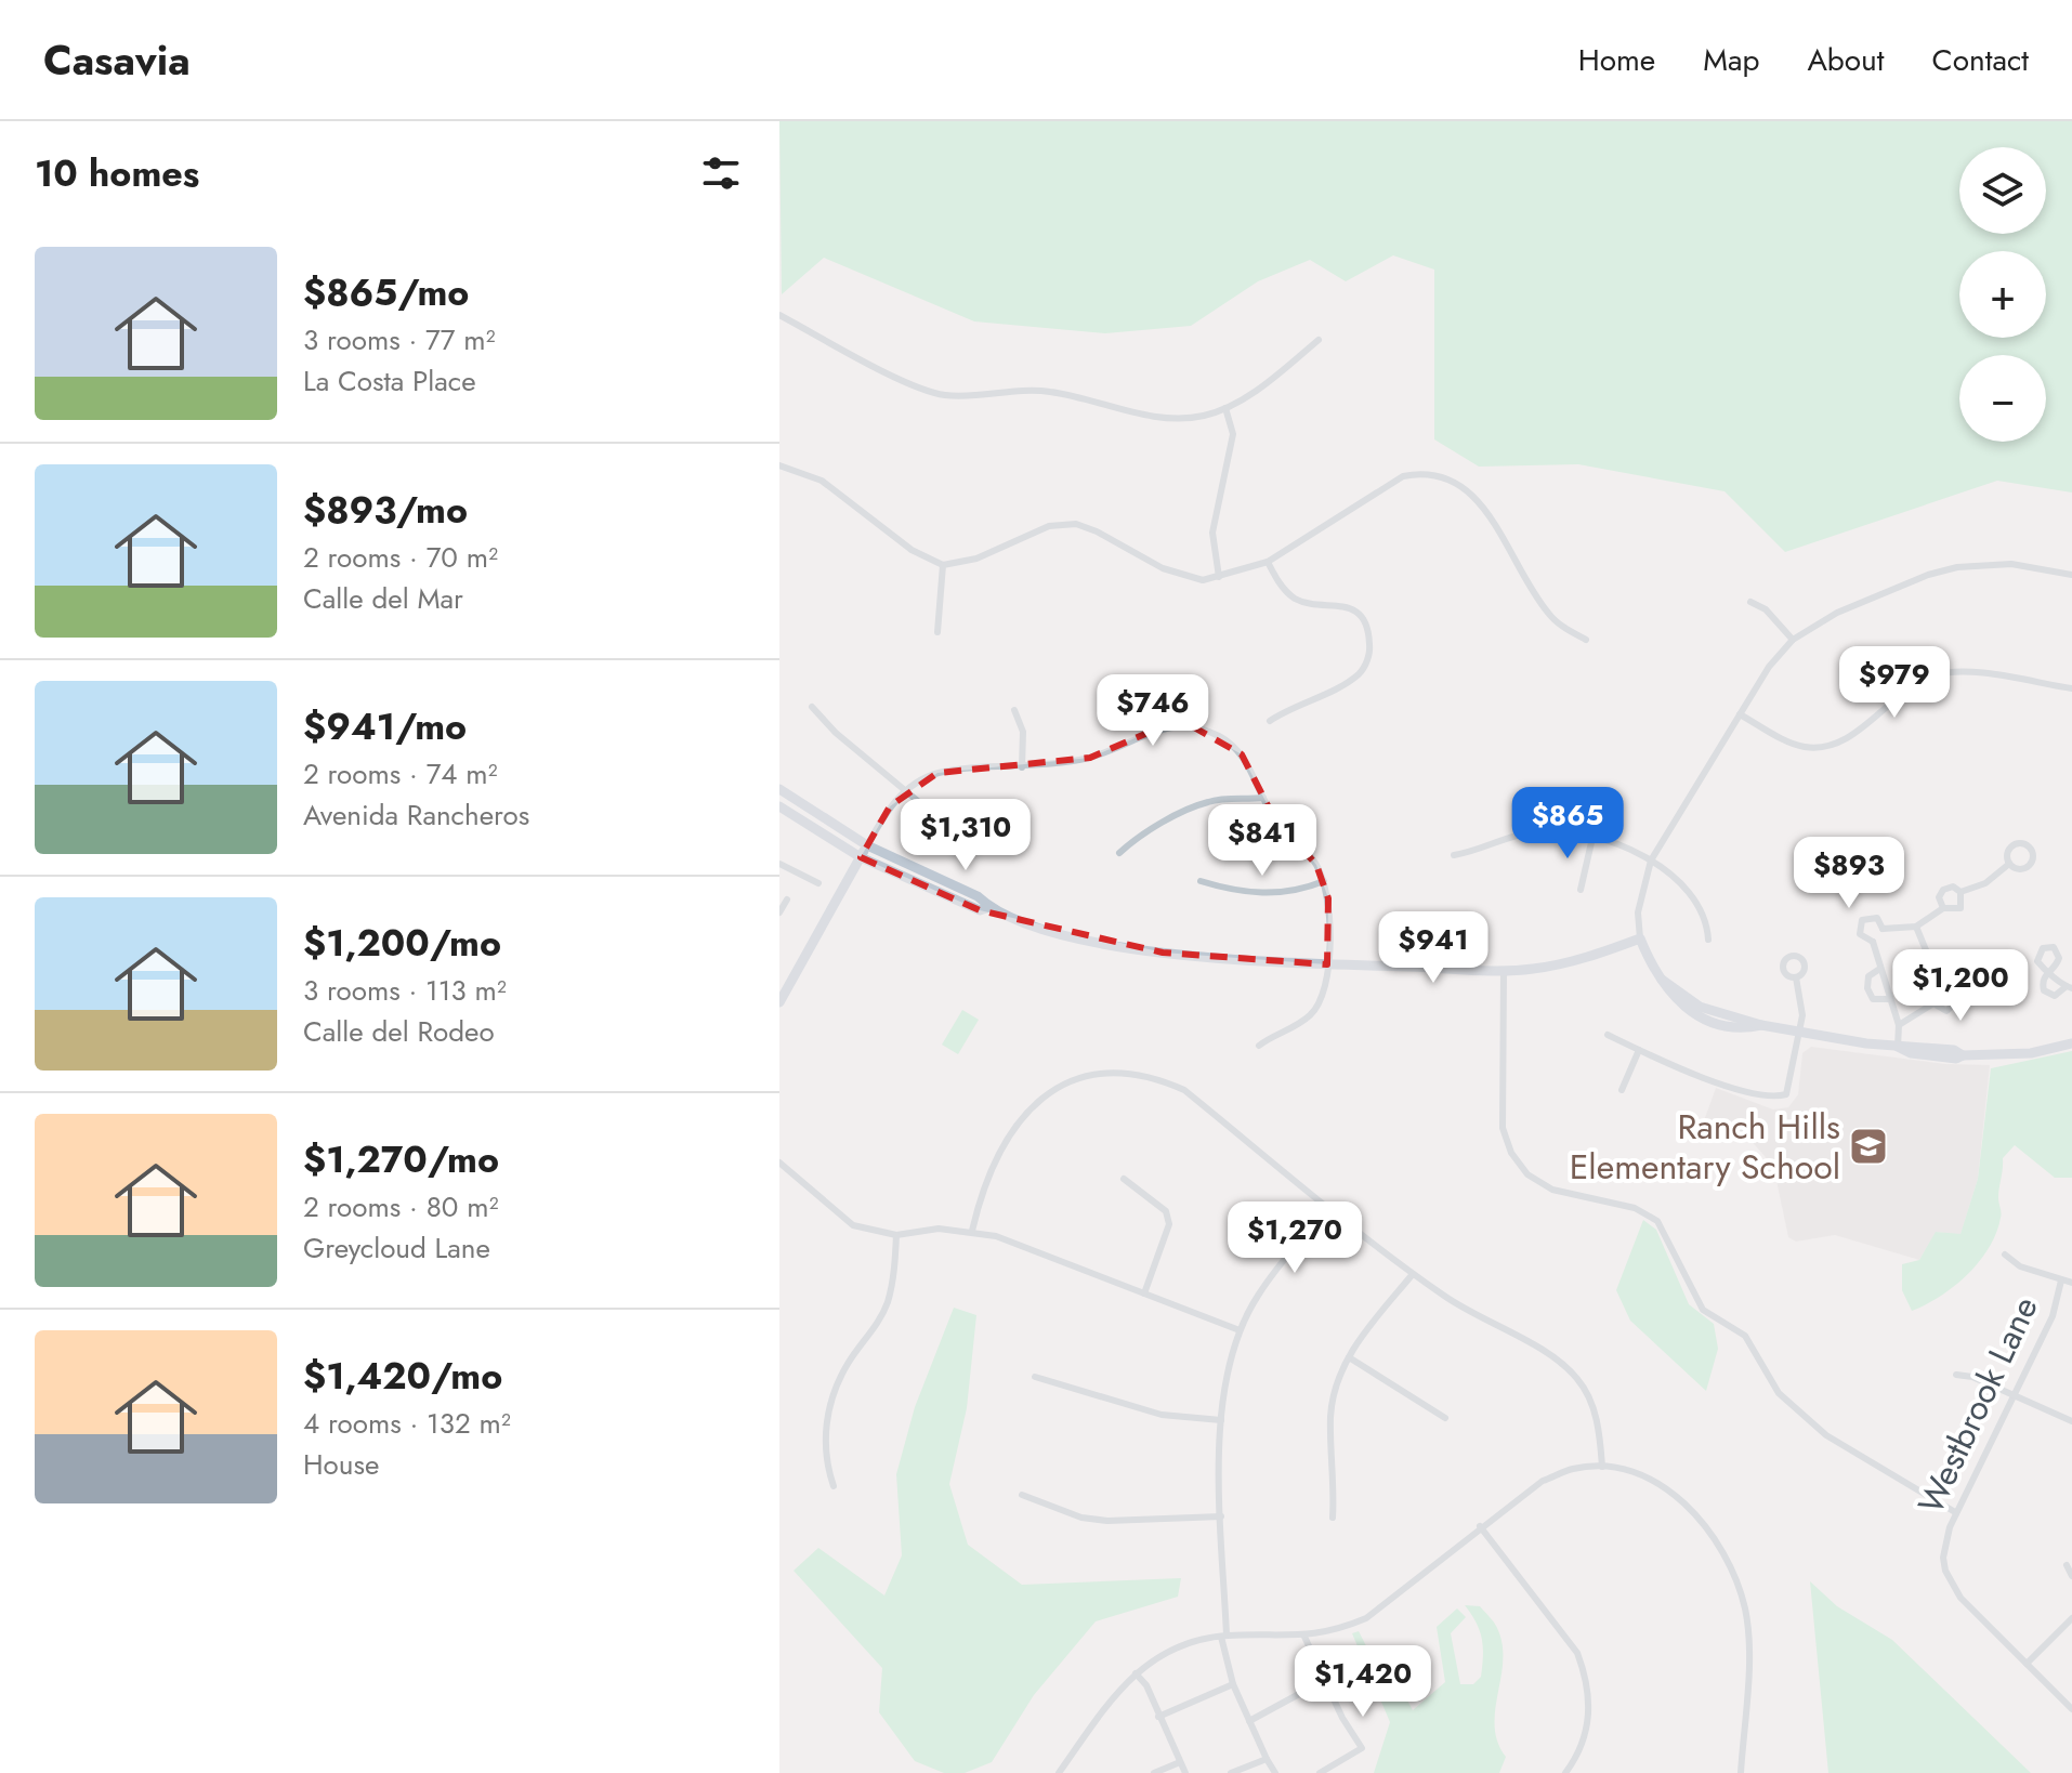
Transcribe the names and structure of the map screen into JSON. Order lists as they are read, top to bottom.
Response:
{
  "streets": {
    "street": ["Westbrook Lane"]
  },
  "places": {
    "school or university": ["Ranch Hills Elementary School"]
  },
  "page": {
    "header": "Casavia",
    "nav": [
      "Home",
      "Map",
      "About",
      "Contact"
    ],
    "heading": "10 homes",
    "map_buttons": ["+", "−"],
    "list": [
      {
        "name": "$865/mo",
        "note": "3 rooms · 77 m² · La Costa Place"
      },
      {
        "name": "$893/mo",
        "note": "2 rooms · 70 m² · Calle del Mar"
      },
      {
        "name": "$941/mo",
        "note": "2 rooms · 74 m² · Avenida Rancheros"
      },
      {
        "name": "$1,200/mo",
        "note": "3 rooms · 113 m² · Calle del Rodeo"
      },
      {
        "name": "$1,270/mo",
        "note": "2 rooms · 80 m² · Greycloud Lane"
      },
      {
        "name": "$1,420/mo",
        "note": "4 rooms · 132 m² · House"
      }
    ],
    "price": [
      "$979",
      "$746",
      "$865",
      "$1,310",
      "$841",
      "$893",
      "$941",
      "$1,200",
      "$1,270",
      "$1,420"
    ]
  }
}
